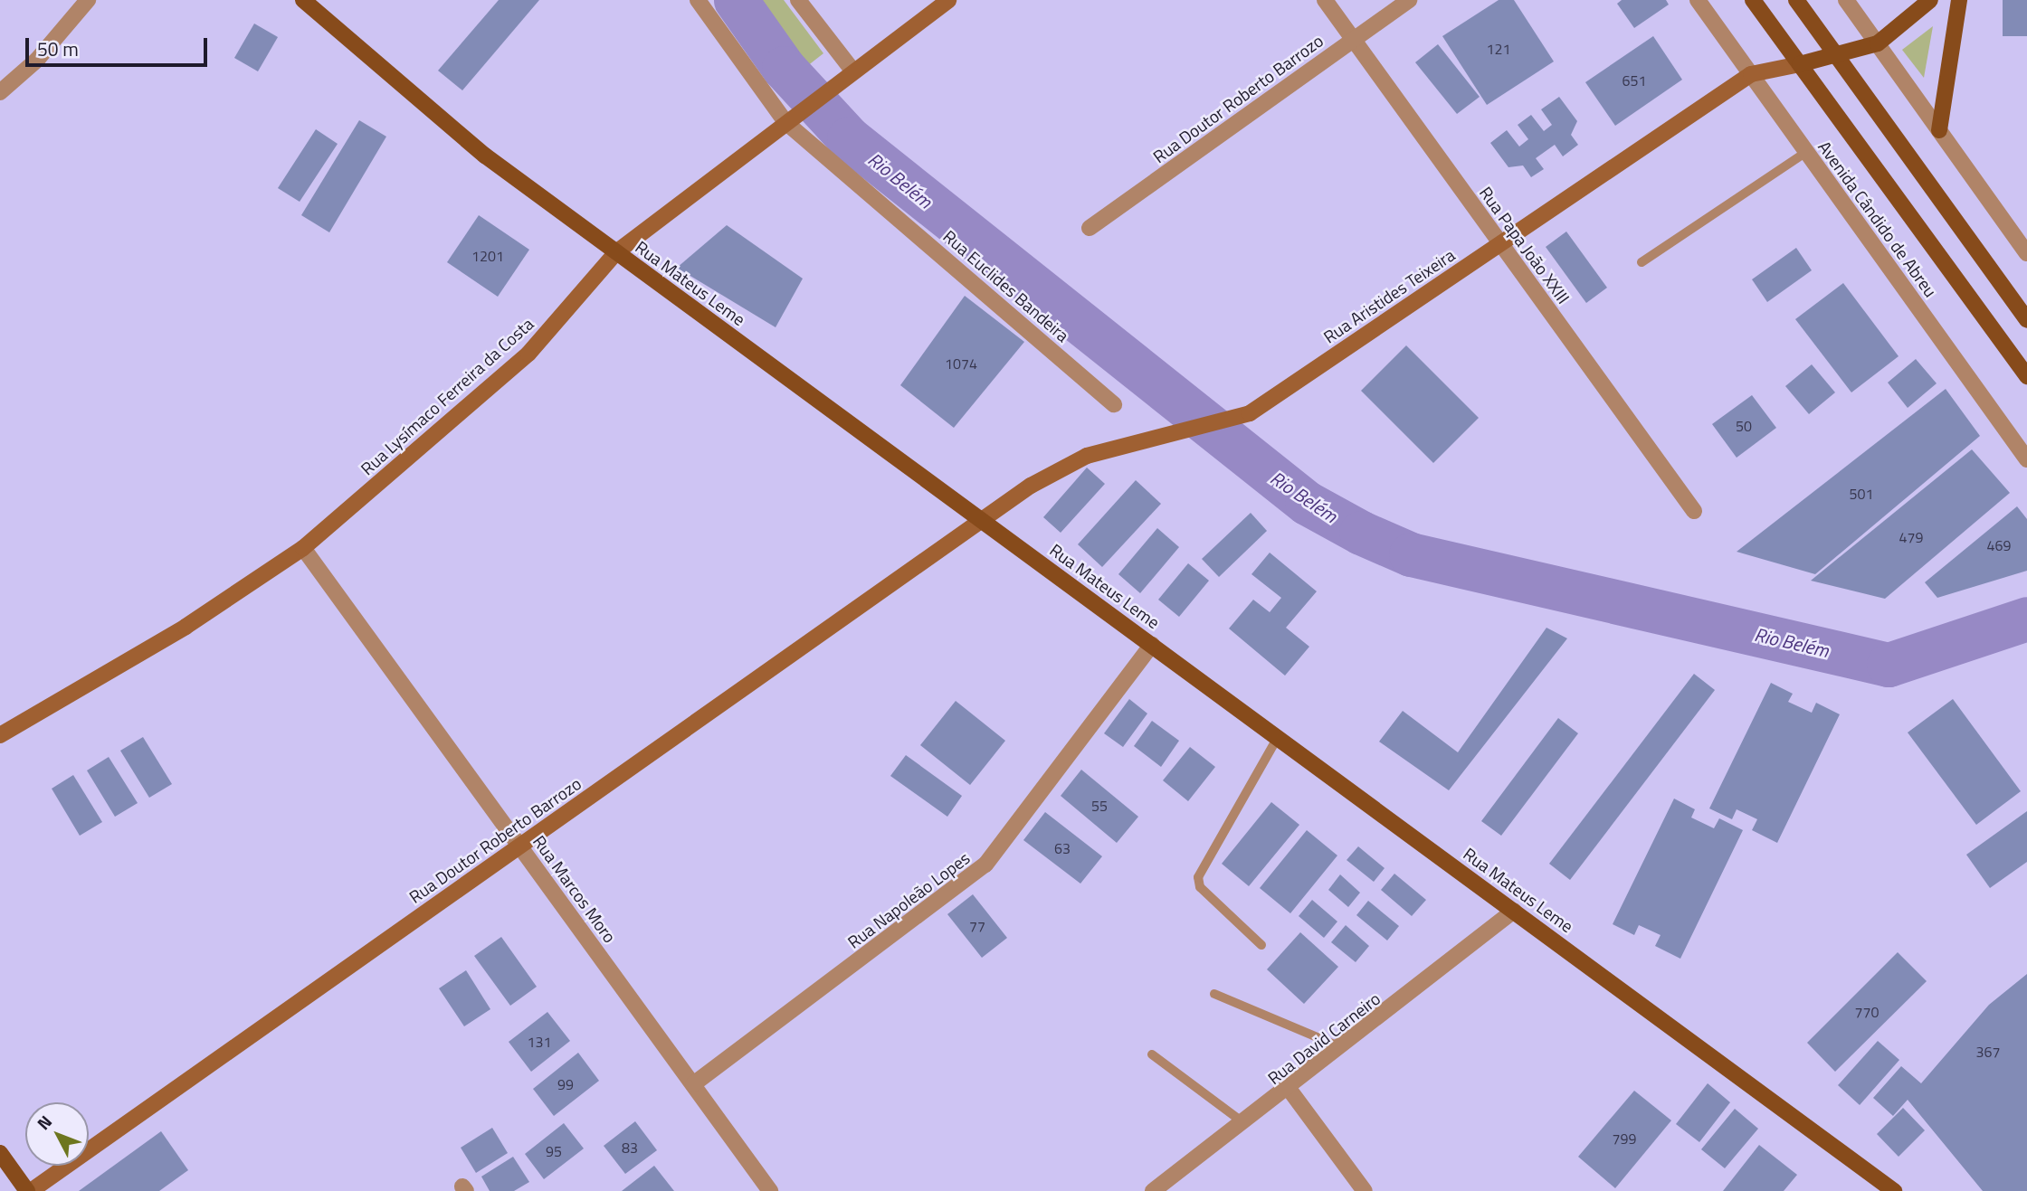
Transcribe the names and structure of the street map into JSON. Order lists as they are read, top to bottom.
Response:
{
  "streets": {
    "main road": [
      "Rua Doutor Roberto Barrozo",
      "Avenida Cândido de Abreu",
      "Rua Mateus Leme",
      "Rua Aristides Teixeira",
      "Rua Lysímaco Ferreira da Costa"
    ],
    "street": [
      "Rua Papa João XXIII",
      "Rua Euclides Bandeira",
      "Rua Marcos Moro",
      "Rua Napoleão Lopes",
      "Rua David Carneiro"
    ]
  },
  "crossings": [
    ["Rua Doutor Roberto Barrozo", "Rua Papa João XXIII"],
    ["Rua Doutor Roberto Barrozo", "Rua Mateus Leme"],
    ["Rua Doutor Roberto Barrozo", "Rua Aristides Teixeira"],
    ["Rua Doutor Roberto Barrozo", "Rua Marcos Moro"],
    ["Avenida Cândido de Abreu", "Rua Aristides Teixeira"],
    ["Rua Papa João XXIII", "Rua Aristides Teixeira"],
    ["Rua Mateus Leme", "Rua Aristides Teixeira"],
    ["Rua Mateus Leme", "Rua Lysímaco Ferreira da Costa"],
    ["Rua Mateus Leme", "Rua Napoleão Lopes"],
    ["Rua Mateus Leme", "Rua David Carneiro"],
    ["Rua Euclides Bandeira", "Rua Lysímaco Ferreira da Costa"],
    ["Rua Lysímaco Ferreira da Costa", "Rua Marcos Moro"],
    ["Rua Marcos Moro", "Rua Napoleão Lopes"]
  ],
  "water": ["Rio Belém"],
  "house_numbers": [
    "121",
    "651",
    "1201",
    "1074",
    "50",
    "501",
    "479",
    "469",
    "55",
    "63",
    "77",
    "770",
    "131",
    "367",
    "99",
    "799",
    "83",
    "95"
  ],
  "scale_bar": "50 m",
  "north": "top left"
}
